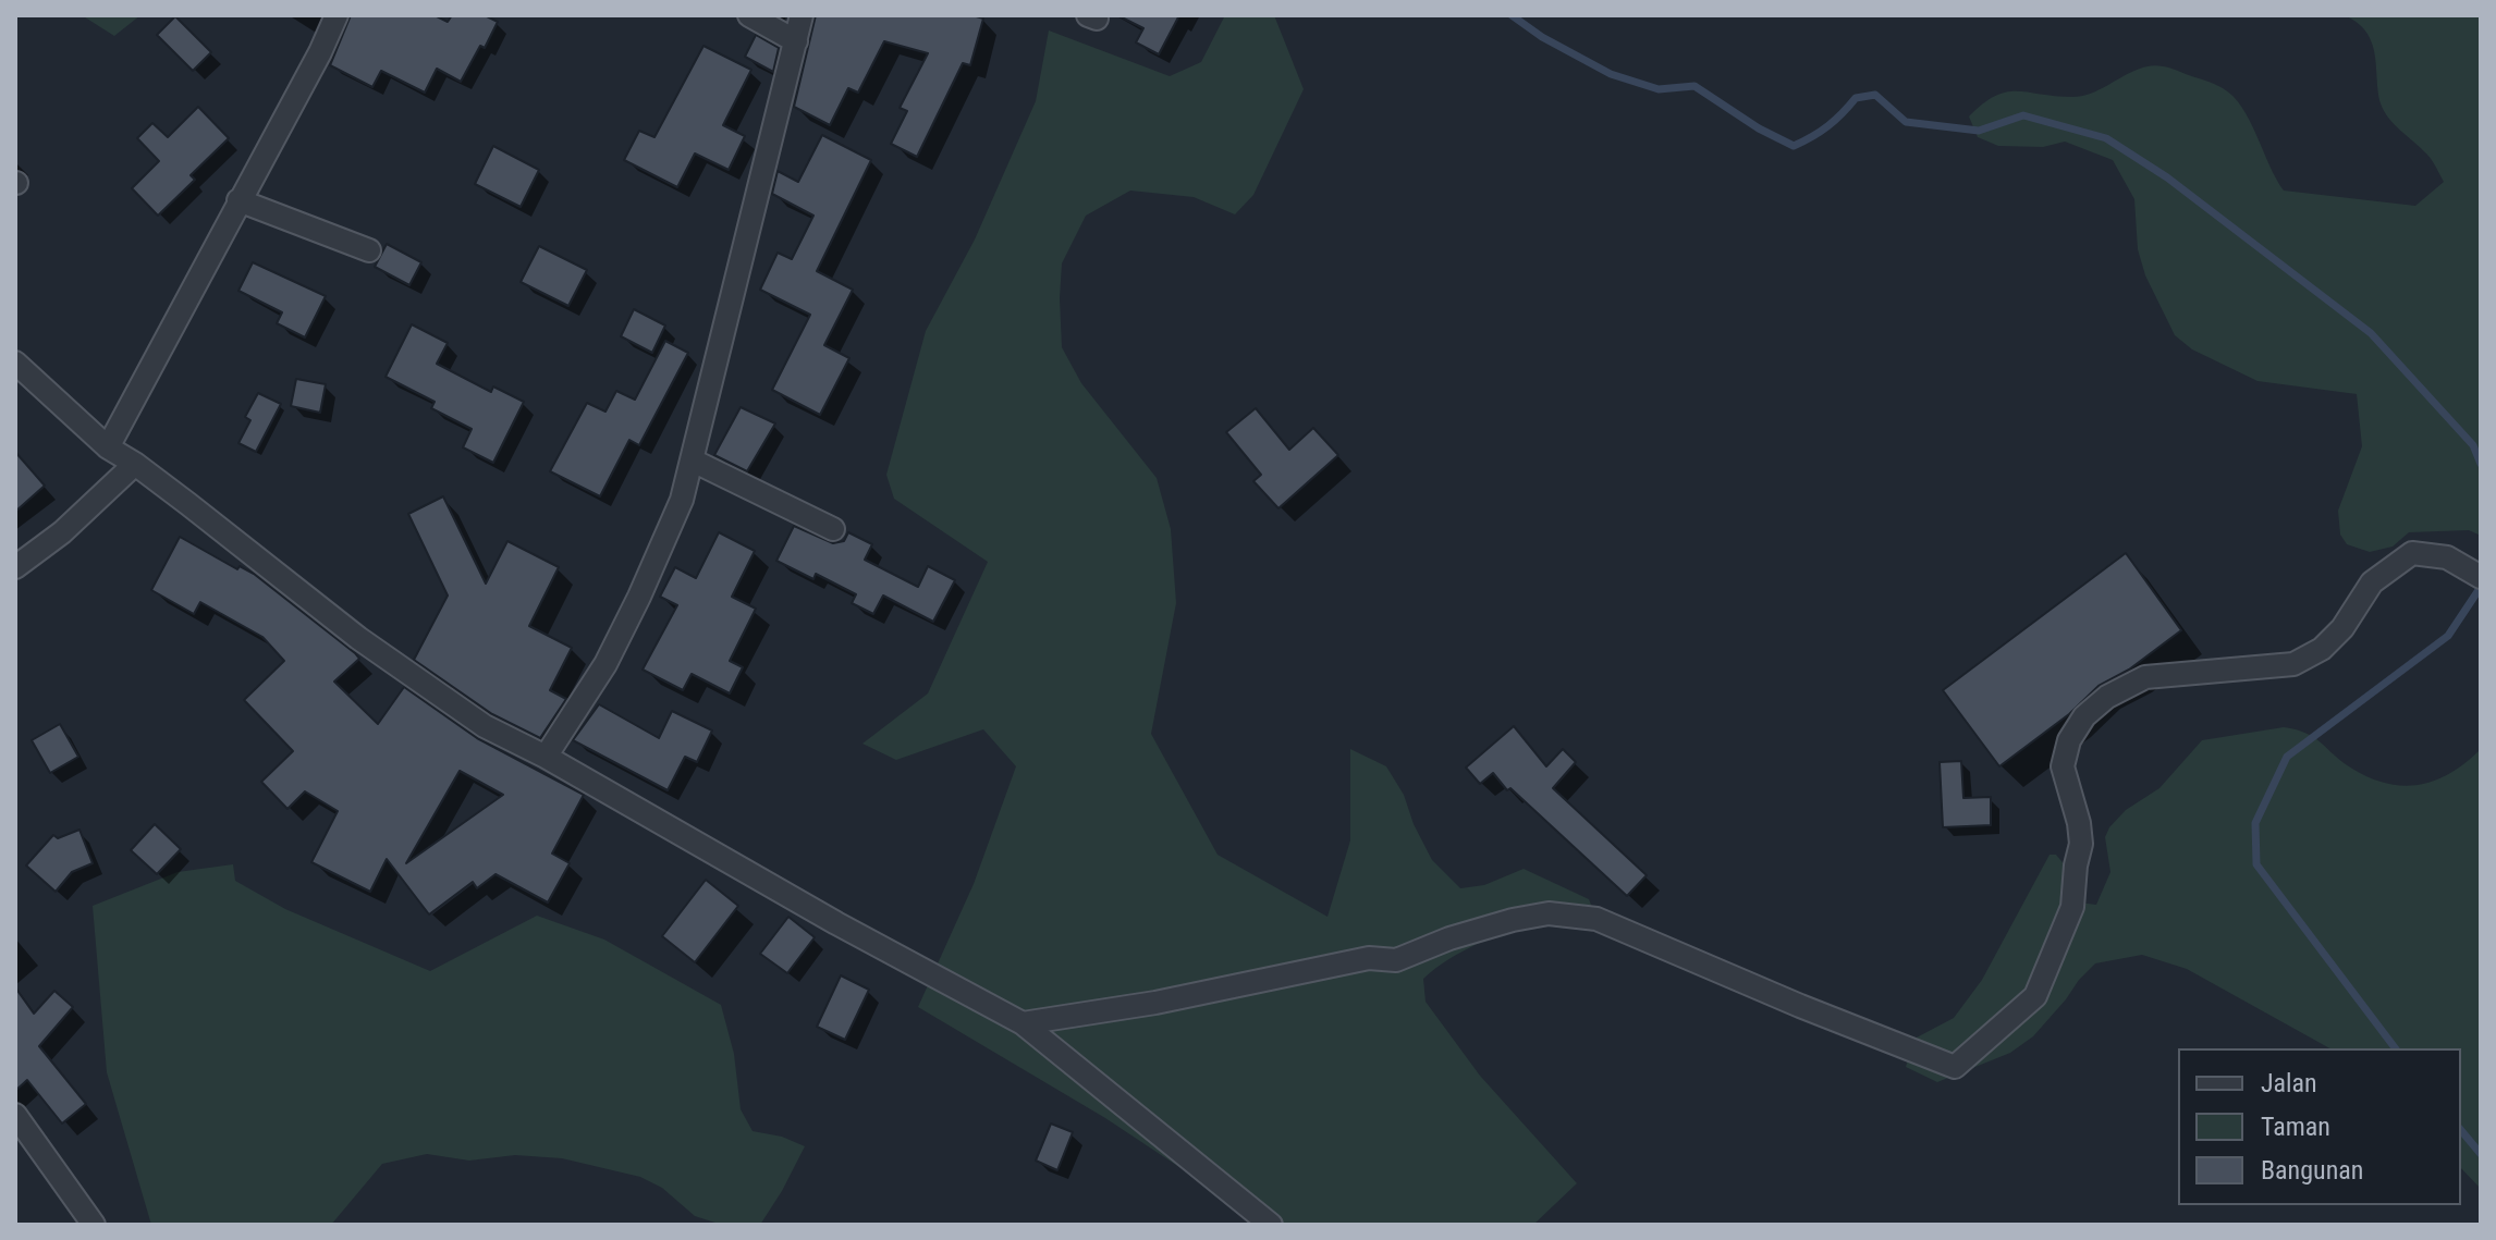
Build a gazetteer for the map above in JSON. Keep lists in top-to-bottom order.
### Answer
{
  "legend": ["Jalan", "Taman", "Bangunan"]
}
